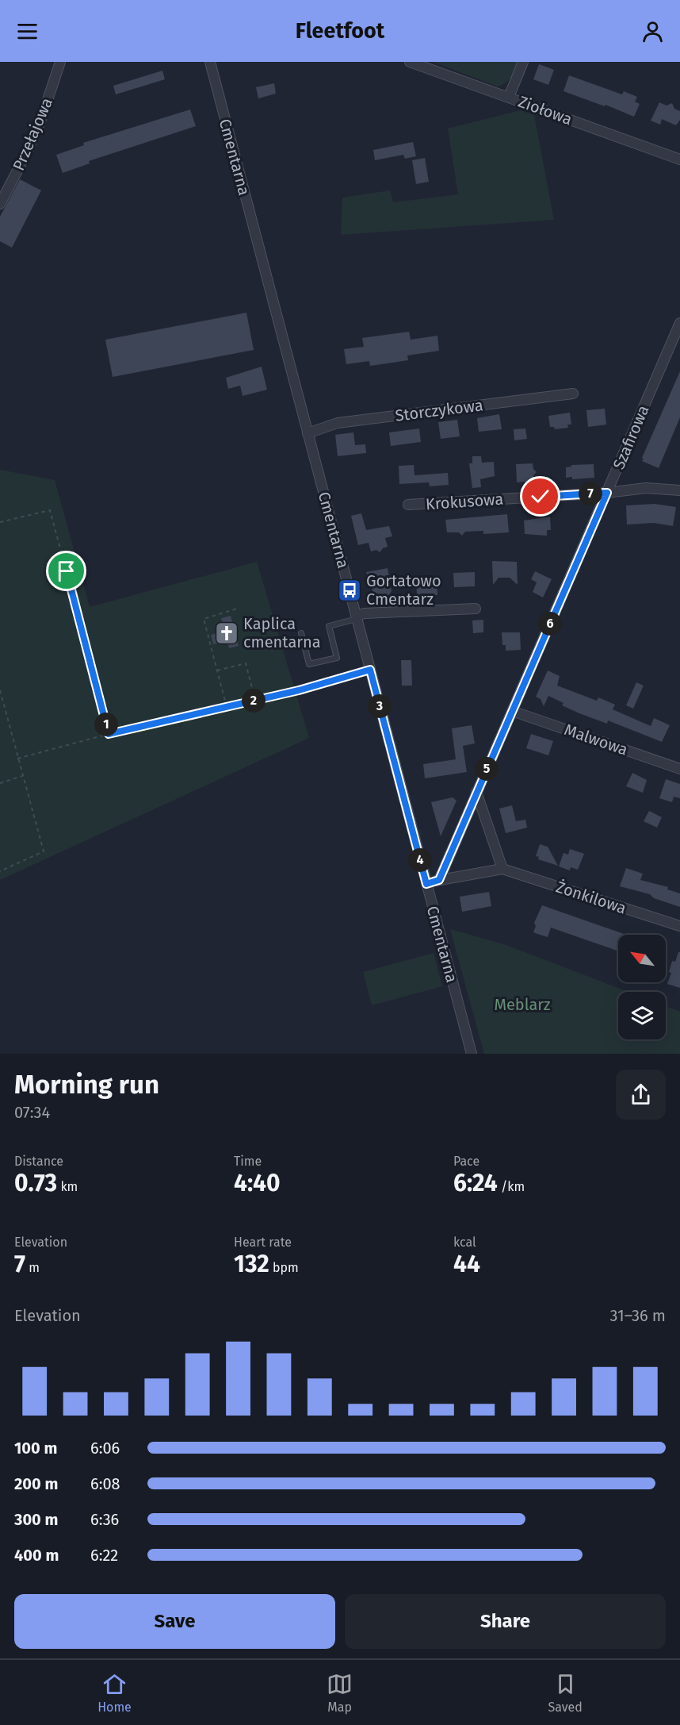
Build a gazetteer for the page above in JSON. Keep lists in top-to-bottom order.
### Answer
{
  "streets": {
    "street": [
      "Ziołowa",
      "Przełajowa",
      "Cmentarna",
      "Storczykowa",
      "Szafirowa",
      "Krokusowa",
      "Malwowa",
      "Żonkilowa"
    ]
  },
  "crossings": [
    ["Cmentarna", "Storczykowa"],
    ["Szafirowa", "Krokusowa"],
    ["Szafirowa", "Malwowa"],
    ["Szafirowa", "Żonkilowa"]
  ],
  "parks": ["Meblarz"],
  "places": {
    "bus stop": ["Gortatowo Cmentarz"],
    "church": ["Kaplica cmentarna"]
  },
  "north": "top left",
  "page": {
    "header": "Fleetfoot",
    "pins": [
      "7",
      "6",
      "2",
      "3",
      "1",
      "5",
      "4"
    ],
    "heading": ["Morning run", "07:34"],
    "stats": [
      ["Distance", "0.73 km"],
      ["Time", "4:40"],
      ["Pace", "6:24 /km"],
      ["Elevation", "7 m"],
      ["Heart rate", "132 bpm"],
      ["kcal", "44"]
    ],
    "chart": ["Elevation", "31–36 m"],
    "list": [
      {
        "name": "100 m",
        "note": "6:06"
      },
      {
        "name": "200 m",
        "note": "6:08"
      },
      {
        "name": "300 m",
        "note": "6:36"
      },
      {
        "name": "400 m",
        "note": "6:22"
      }
    ],
    "buttons": ["Save", "Share"],
    "tabs": ["Home", "Map", "Saved"]
  }
}
